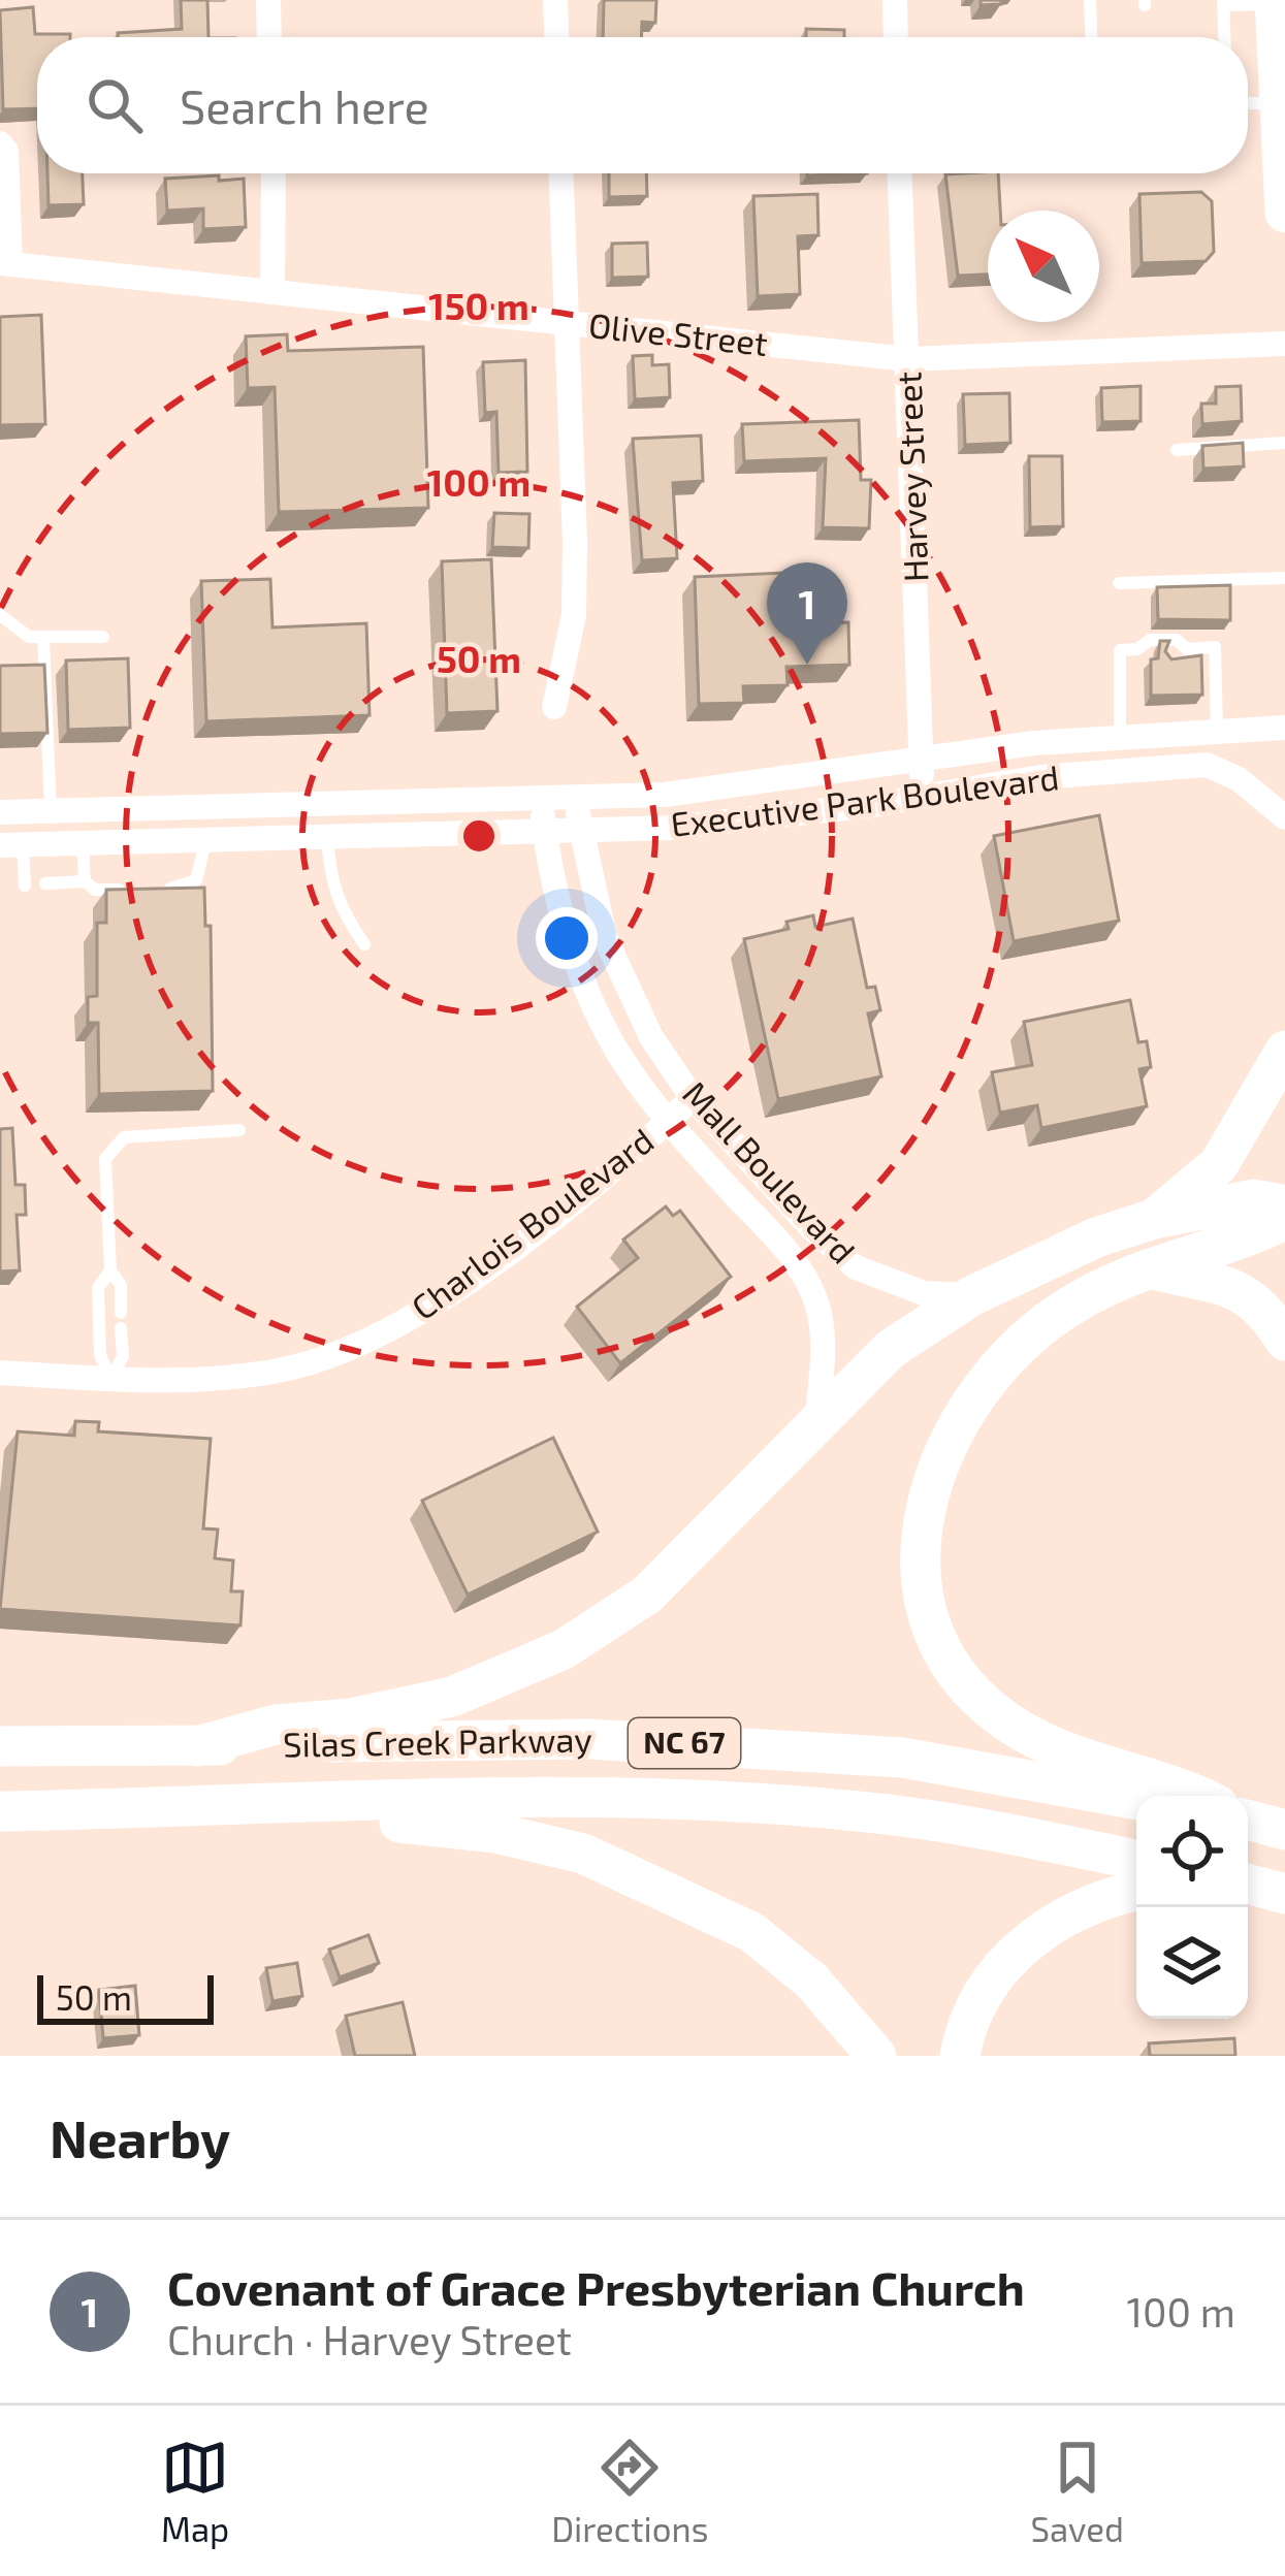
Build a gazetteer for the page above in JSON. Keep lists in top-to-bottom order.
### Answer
{
  "streets": {
    "main road": ["Silas Creek Parkway", "NC 67"],
    "street": [
      "Olive Street",
      "Harvey Street",
      "Executive Park Boulevard",
      "Mall Boulevard",
      "Charlois Boulevard"
    ]
  },
  "crossings": [
    ["Olive Street", "Harvey Street"],
    ["Harvey Street", "Executive Park Boulevard"],
    ["Executive Park Boulevard", "Mall Boulevard"],
    ["Mall Boulevard", "Charlois Boulevard"]
  ],
  "scale_bar": "50 m",
  "north": "top left",
  "page": {
    "search": "Search here",
    "pins": "1",
    "scale": "50 m",
    "heading": "Nearby",
    "list": [
      {
        "mark": "1",
        "name": "Covenant of Grace Presbyterian Church",
        "note": "Church · Harvey Street",
        "value": "100 m"
      }
    ],
    "nav": ["Map", "Directions", "Saved"]
  },
  "rings": ["150 m", "100 m", "50 m"]
}
